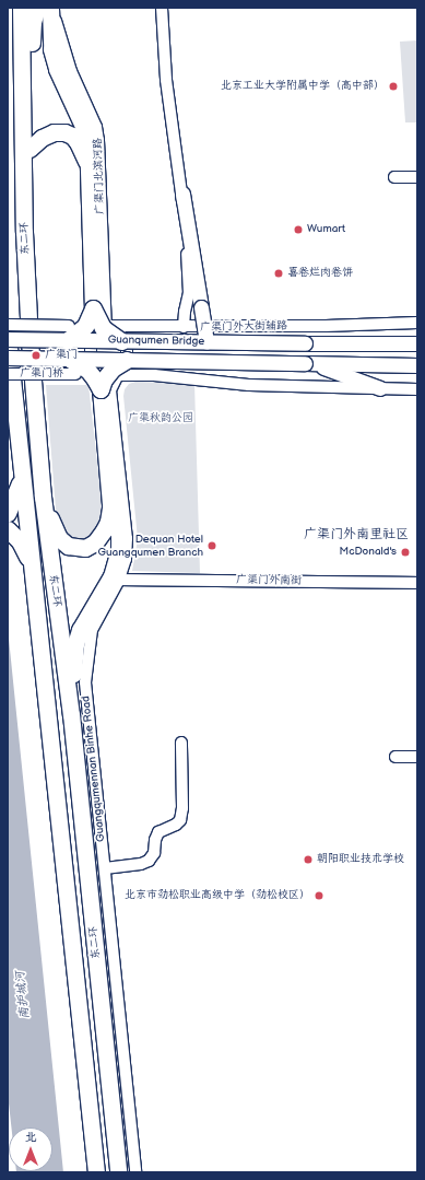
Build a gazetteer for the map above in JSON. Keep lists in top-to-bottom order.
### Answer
{
  "streets": {
    "highway": ["东二环"],
    "main road": ["Guanqumen Bridge"],
    "street": [
      "广渠门北滨河路",
      "广渠门外大街辅路",
      "广渠门桥",
      "广渠门外南街",
      "Guangqumennan Binhe Road"
    ]
  },
  "crossings": [
    ["广渠门北滨河路", "广渠门外大街辅路"],
    ["广渠门北滨河路", "Guangqumennan Binhe Road"],
    ["东二环", "Guanqumen Bridge"],
    ["广渠门外大街辅路", "Guanqumen Bridge"],
    ["广渠门外大街辅路", "Guangqumennan Binhe Road"],
    ["Guanqumen Bridge", "广渠门桥"],
    ["广渠门外南街", "Guangqumennan Binhe Road"]
  ],
  "districts": ["广渠门外南里社区"],
  "water": ["南护城河"],
  "parks": ["广渠秋韵公园"],
  "places": [
    "北京工业大学附属中学（高中部）",
    "Wumart",
    "喜卷烂肉卷饼",
    "广渠门",
    "Dequan Hotel Guangqumen Branch",
    "McDonald's",
    "朝阳职业技术学校",
    "北京市劲松职业高级中学（劲松校区）"
  ],
  "north": "top"
}
